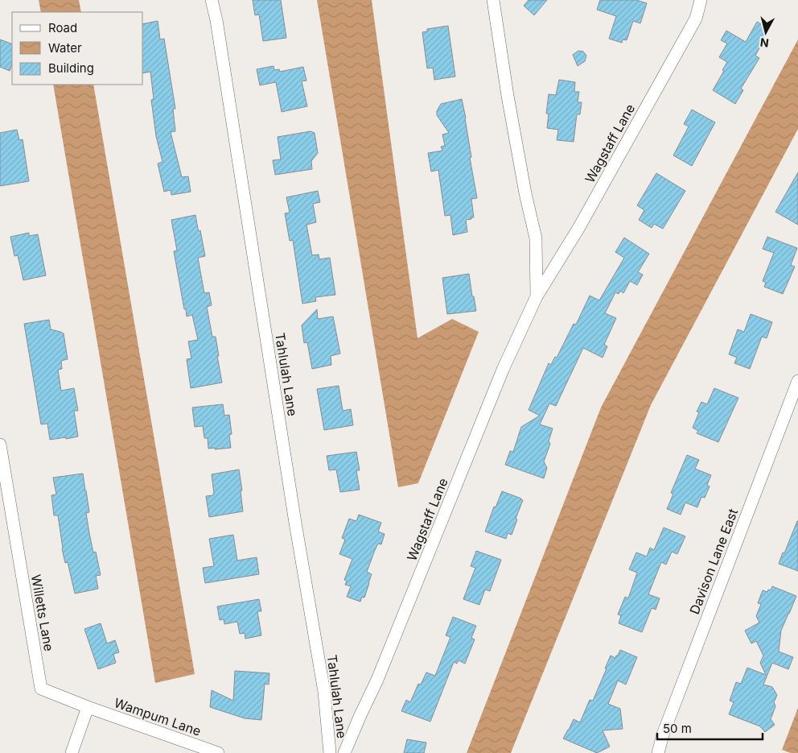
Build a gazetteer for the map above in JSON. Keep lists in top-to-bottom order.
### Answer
{
  "streets": {
    "street": [
      "Wagstaff Lane",
      "Tahlulah Lane",
      "Davison Lane East",
      "Willetts Lane",
      "Wampum Lane"
    ]
  },
  "crossings": [
    ["Willetts Lane", "Wampum Lane"]
  ],
  "legend": ["Road", "Water", "Building"],
  "scale_bar": "50 m",
  "north": "bottom"
}
